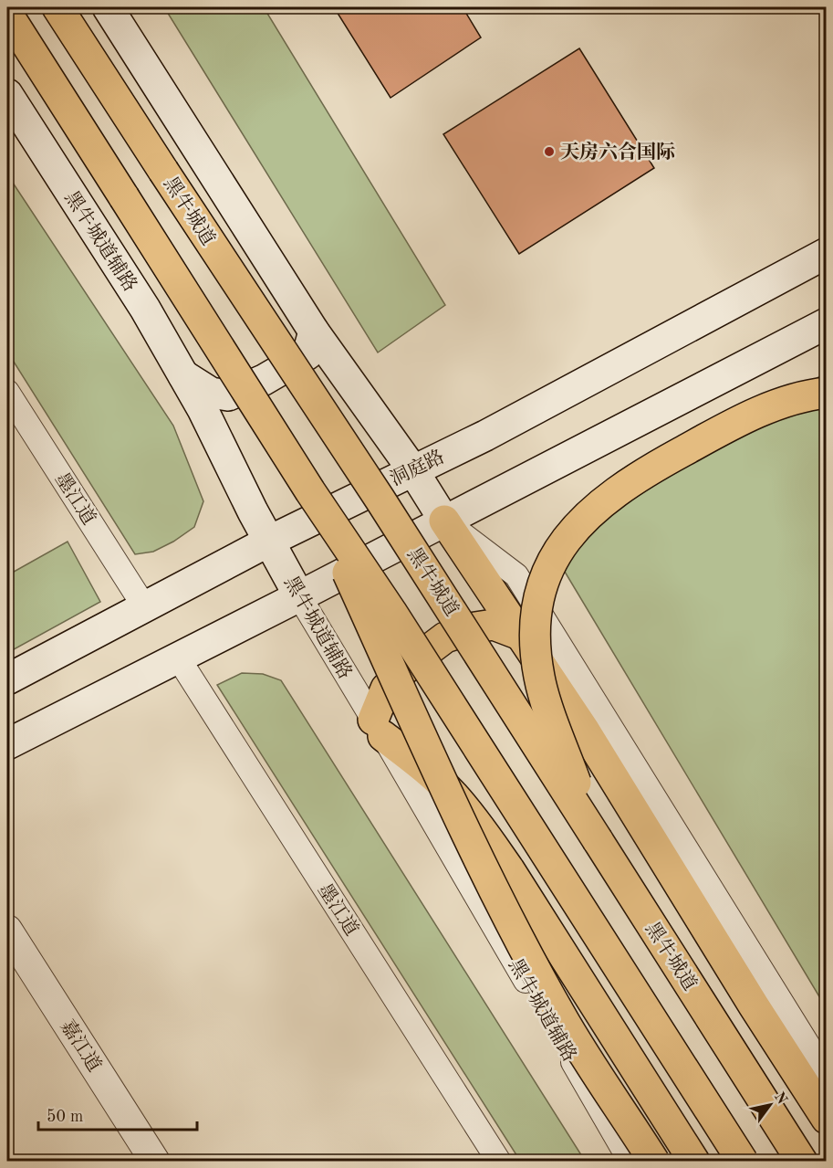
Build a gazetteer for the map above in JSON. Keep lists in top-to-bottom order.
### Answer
{
  "streets": {
    "highway": ["黑牛城道"],
    "main road": ["黑牛城道辅路", "洞庭路"],
    "street": ["墨江道", "嘉江道"]
  },
  "crossings": [
    ["黑牛城道辅路", "洞庭路"],
    ["洞庭路", "墨江道"]
  ],
  "places": ["天房六合国际"],
  "scale_bar": "50 m",
  "north": "top right"
}
